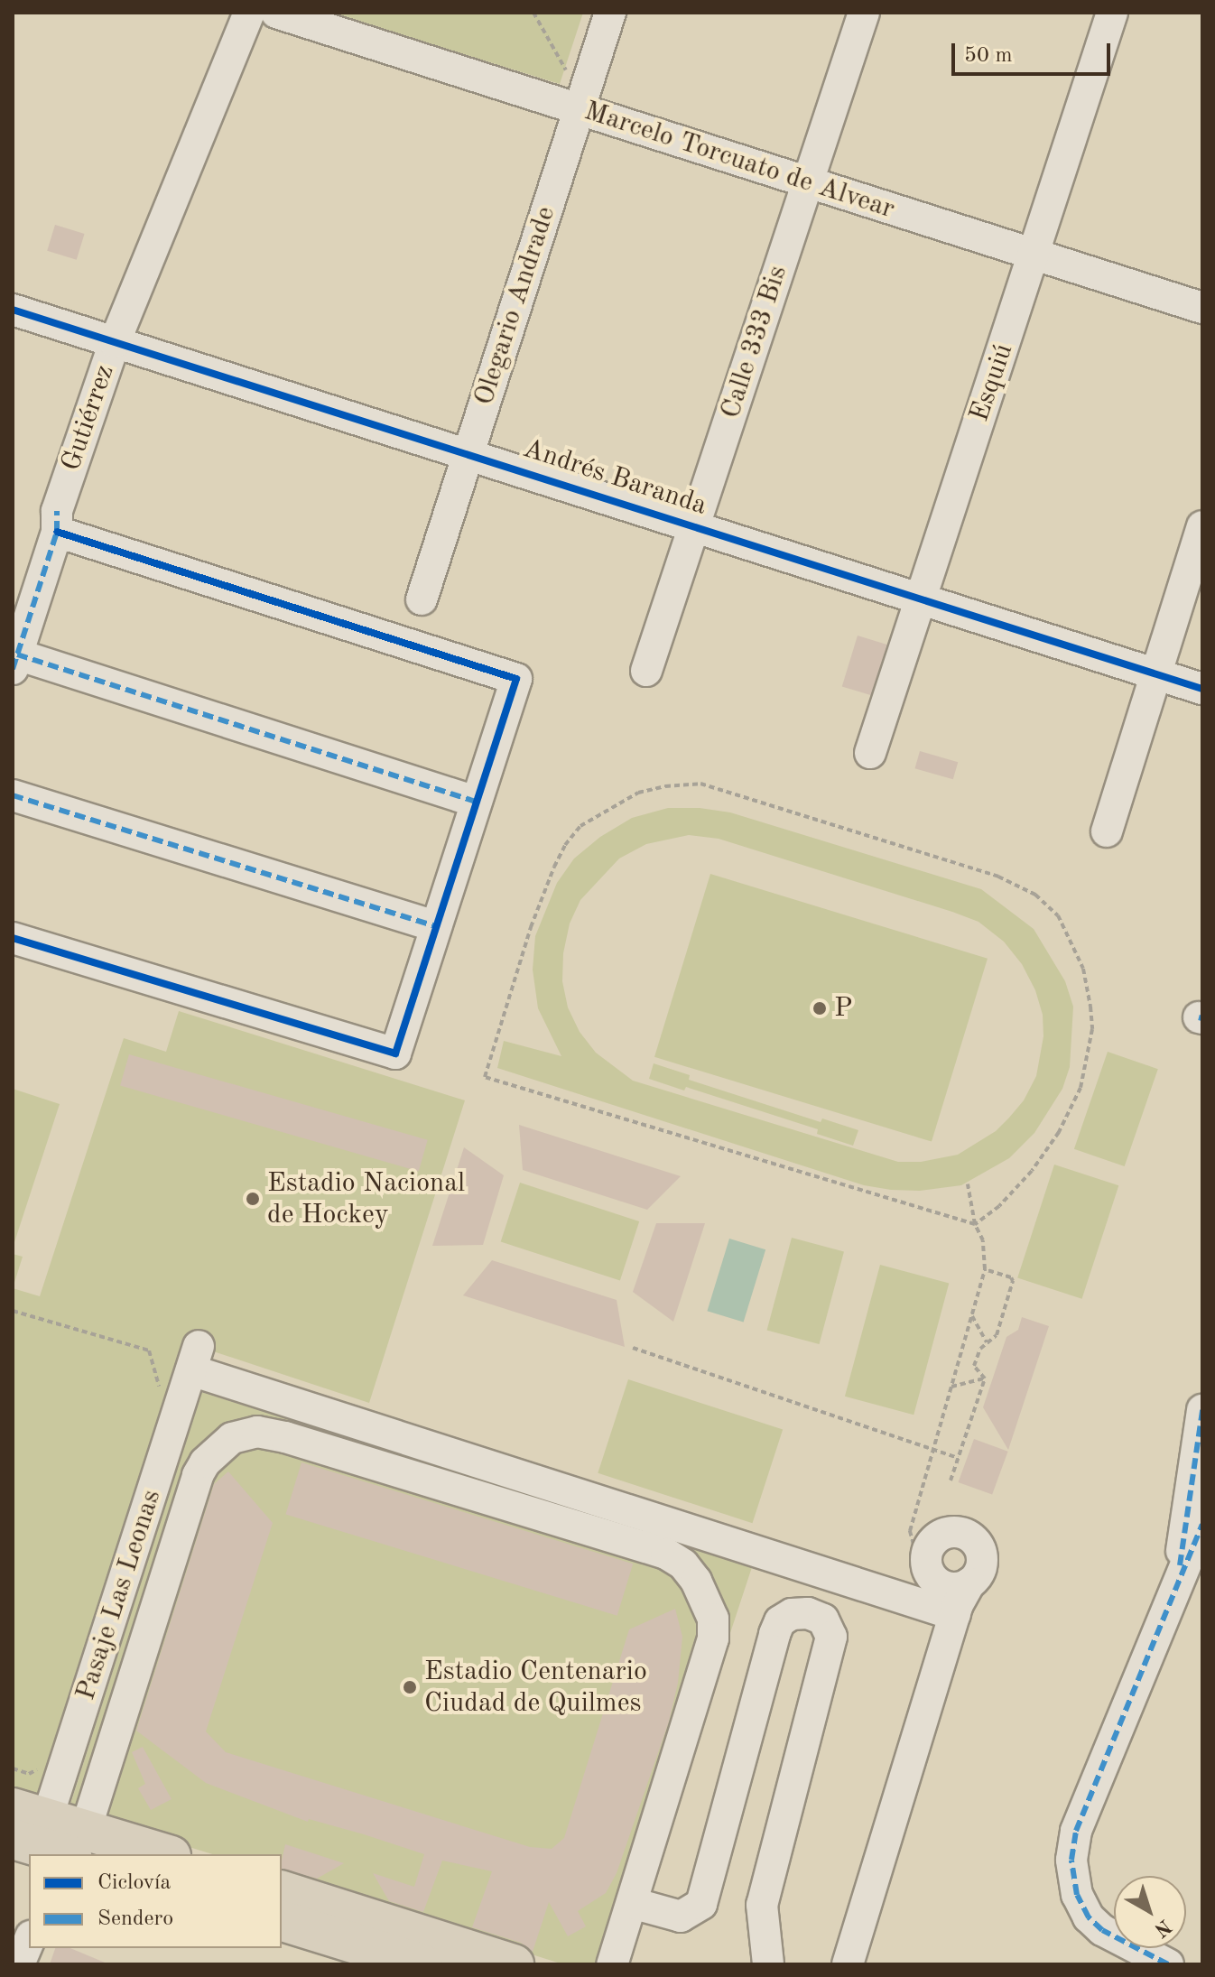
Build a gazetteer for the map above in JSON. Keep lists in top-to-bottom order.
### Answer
{
  "streets": {
    "street": [
      "Marcelo Torcuato de Alvear",
      "Olegario Andrade",
      "Calle 333 Bis",
      "Esquiú",
      "Gutiérrez",
      "Andrés Baranda",
      "Pasaje Las Leonas"
    ]
  },
  "crossings": [
    ["Marcelo Torcuato de Alvear", "Olegario Andrade"],
    ["Marcelo Torcuato de Alvear", "Calle 333 Bis"],
    ["Marcelo Torcuato de Alvear", "Esquiú"],
    ["Olegario Andrade", "Andrés Baranda"],
    ["Calle 333 Bis", "Andrés Baranda"],
    ["Esquiú", "Andrés Baranda"],
    ["Gutiérrez", "Andrés Baranda"]
  ],
  "places": ["P", "Estadio Nacional de Hockey", "Estadio Centenario Ciudad de Quilmes"],
  "legend": ["Ciclovía", "Sendero"],
  "scale_bar": "50 m",
  "north": "bottom right"
}
